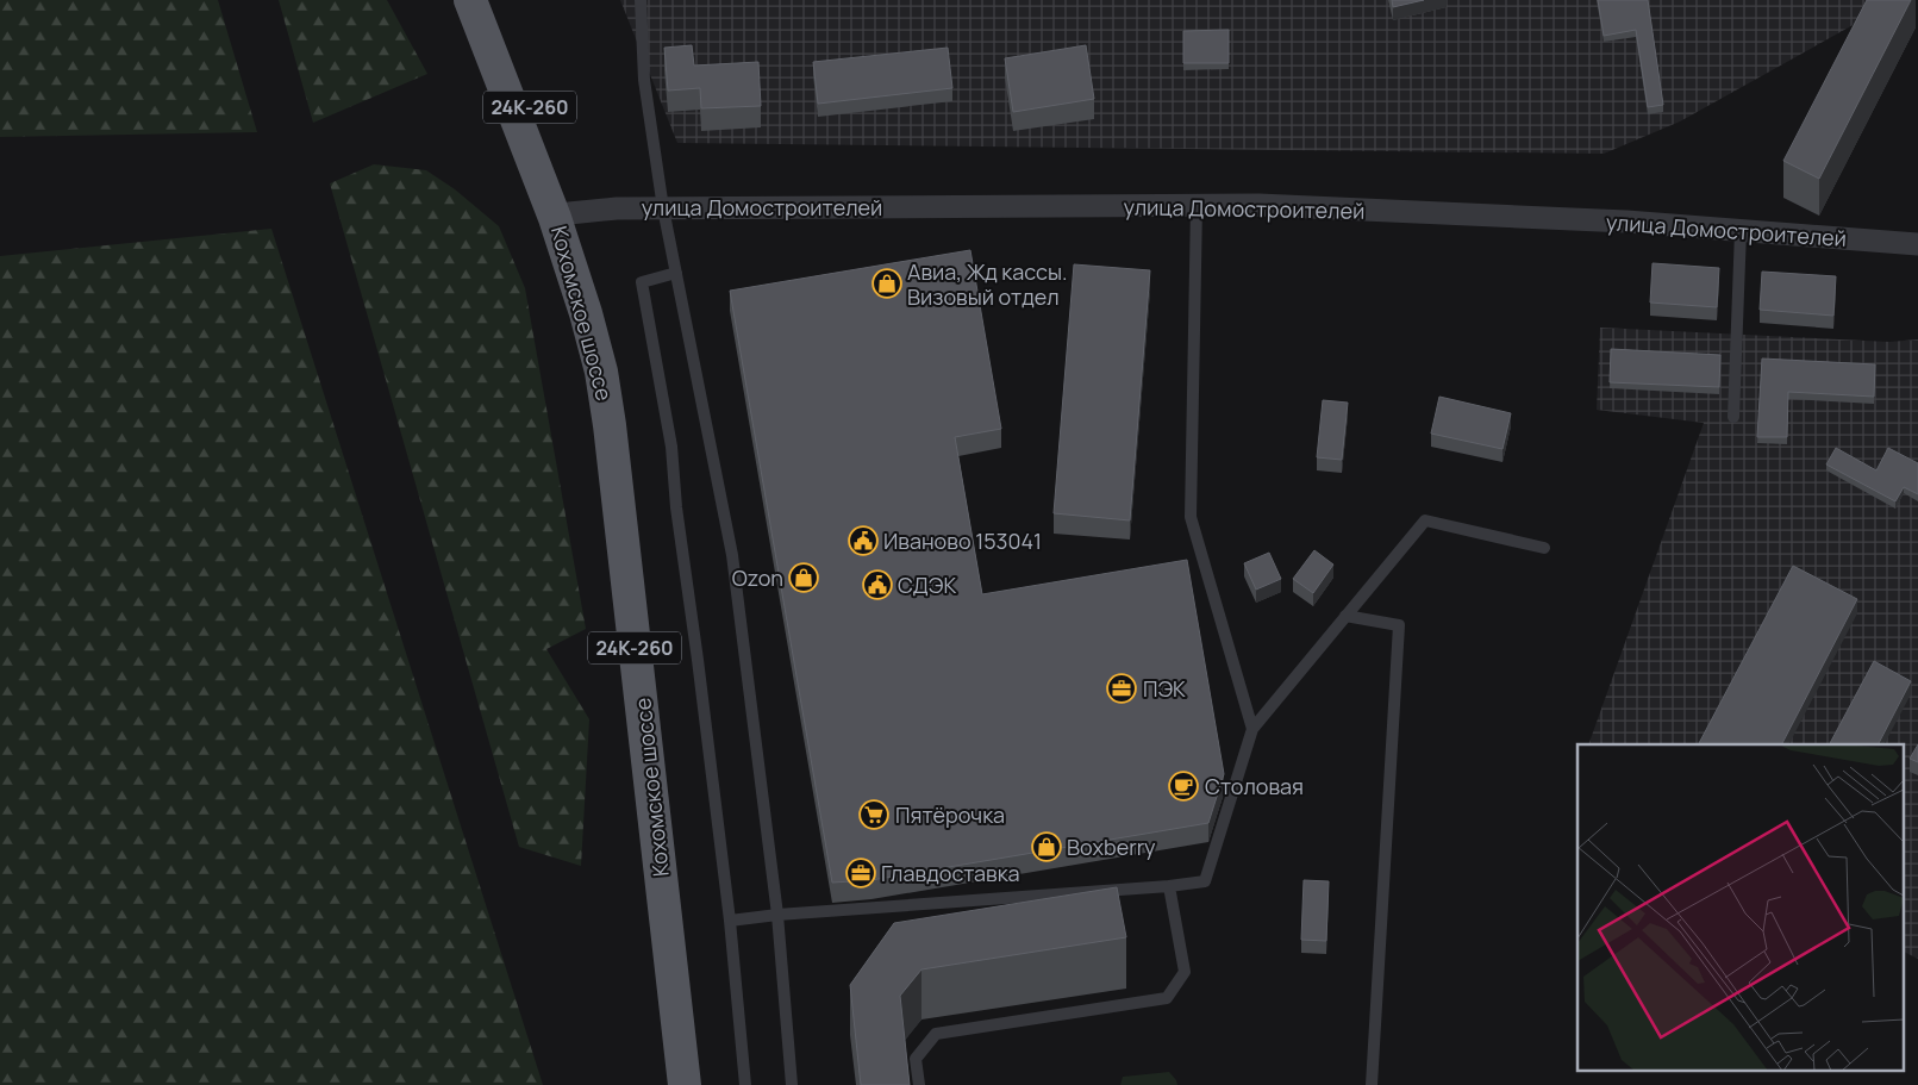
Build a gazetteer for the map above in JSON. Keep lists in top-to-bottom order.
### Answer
{
  "streets": {
    "main road": ["24К-260", "Кохомское шоссе"],
    "street": ["улица Домостроителей"]
  },
  "crossings": [
    ["24К-260", "улица Домостроителей"],
    ["24К-260", "Кохомское шоссе"],
    ["улица Домостроителей", "Кохомское шоссе"]
  ],
  "places": {
    "shop": ["Авиа, Жд кассы. Визовый отдел", "Ozon", "Boxberry"],
    "public building": ["Иваново 153041", "СДЭК"],
    "office": ["ПЭК", "Главдоставка"],
    "cafe": ["Столовая"],
    "supermarket": ["Пятёрочка"]
  }
}
